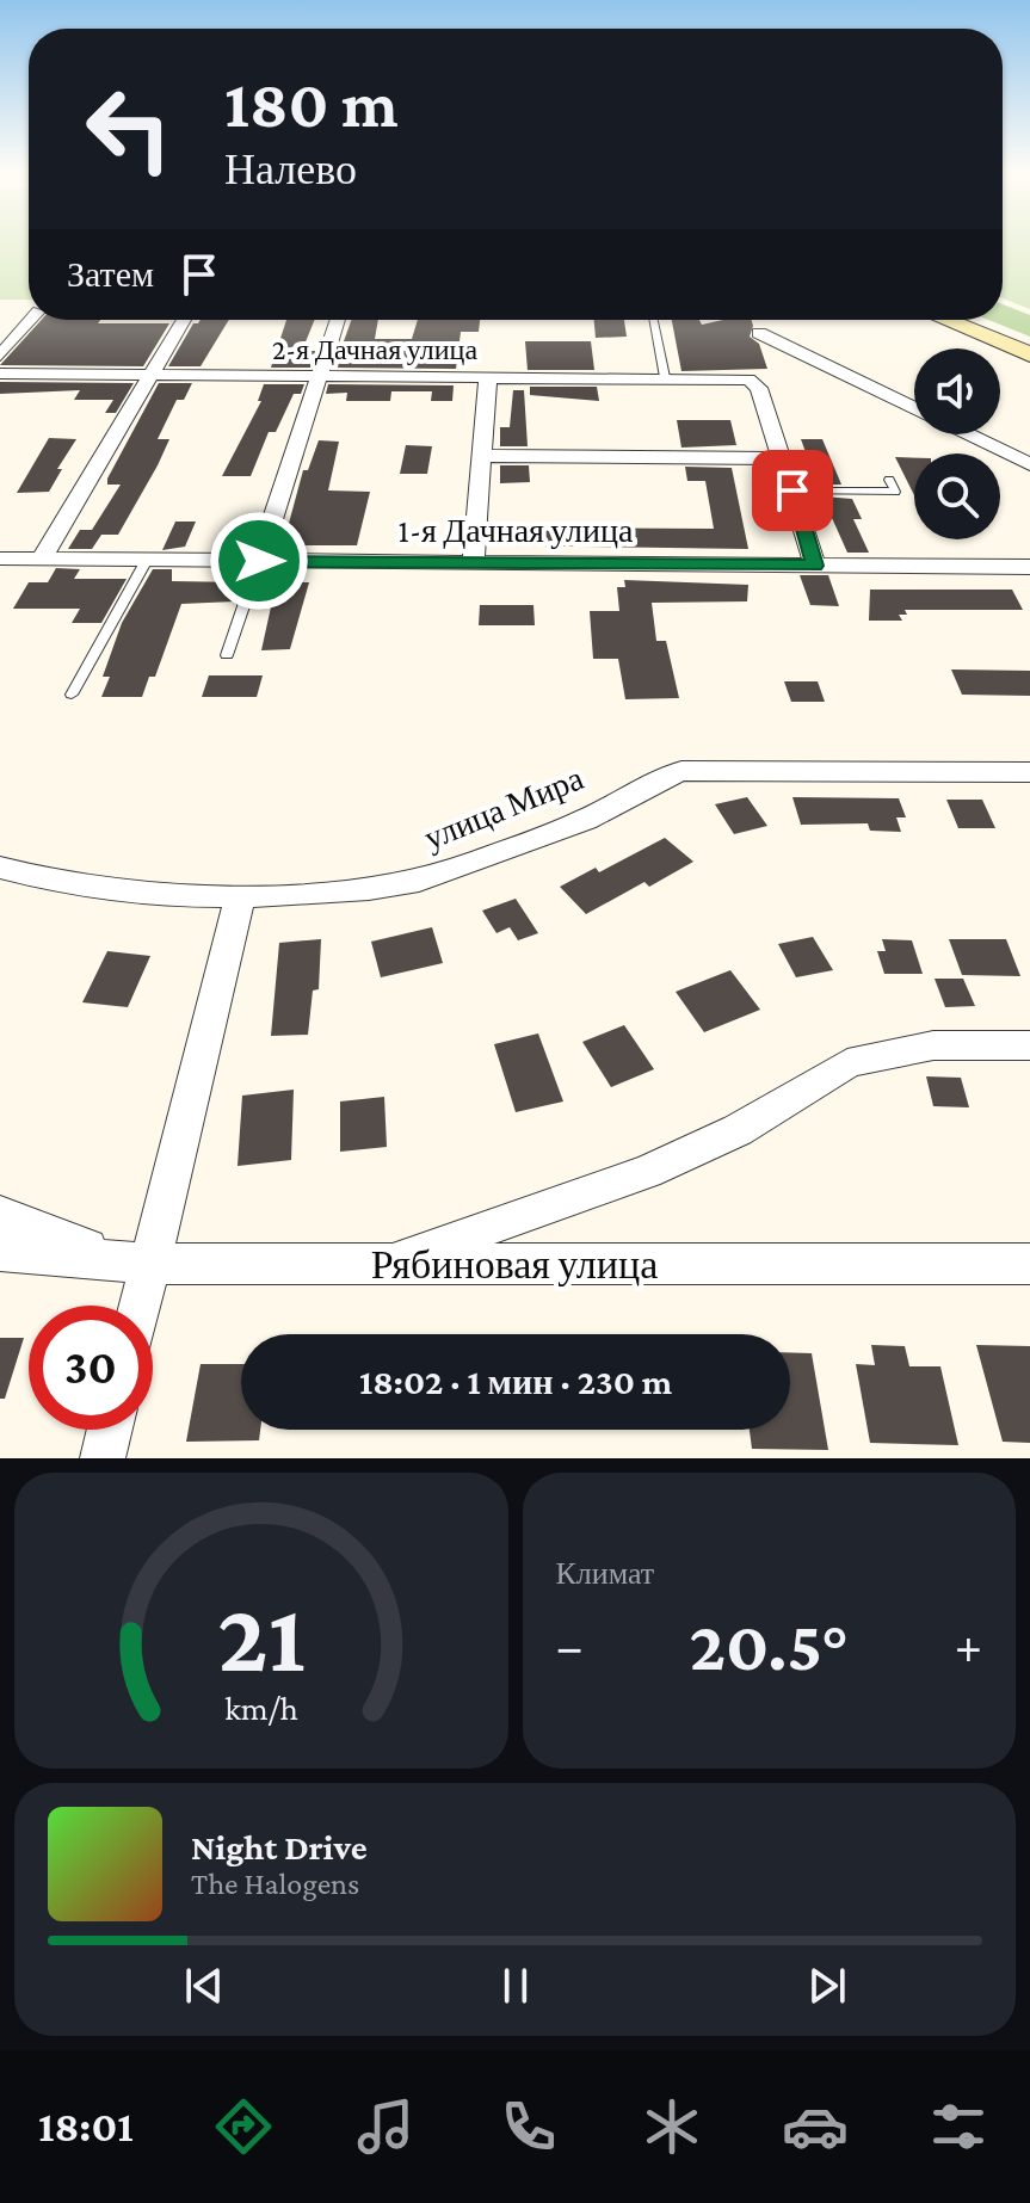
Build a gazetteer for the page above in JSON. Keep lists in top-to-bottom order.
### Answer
{
  "streets": {
    "street": [
      "2-я Дачная улица",
      "1-я Дачная улица",
      "улица Мира",
      "Рябиновая улица"
    ]
  },
  "page": {
    "turn": ["180 m", "Налево"],
    "then": "Затем",
    "limit": "30",
    "trip": "18:02 · 1 мин · 230 m",
    "tile": "Климат",
    "heat": ["−", "20.5°", "+"],
    "song": ["Night Drive", "The Halogens"],
    "tabs": "18:01",
    "gauge": ["21", "km/h"]
  }
}
